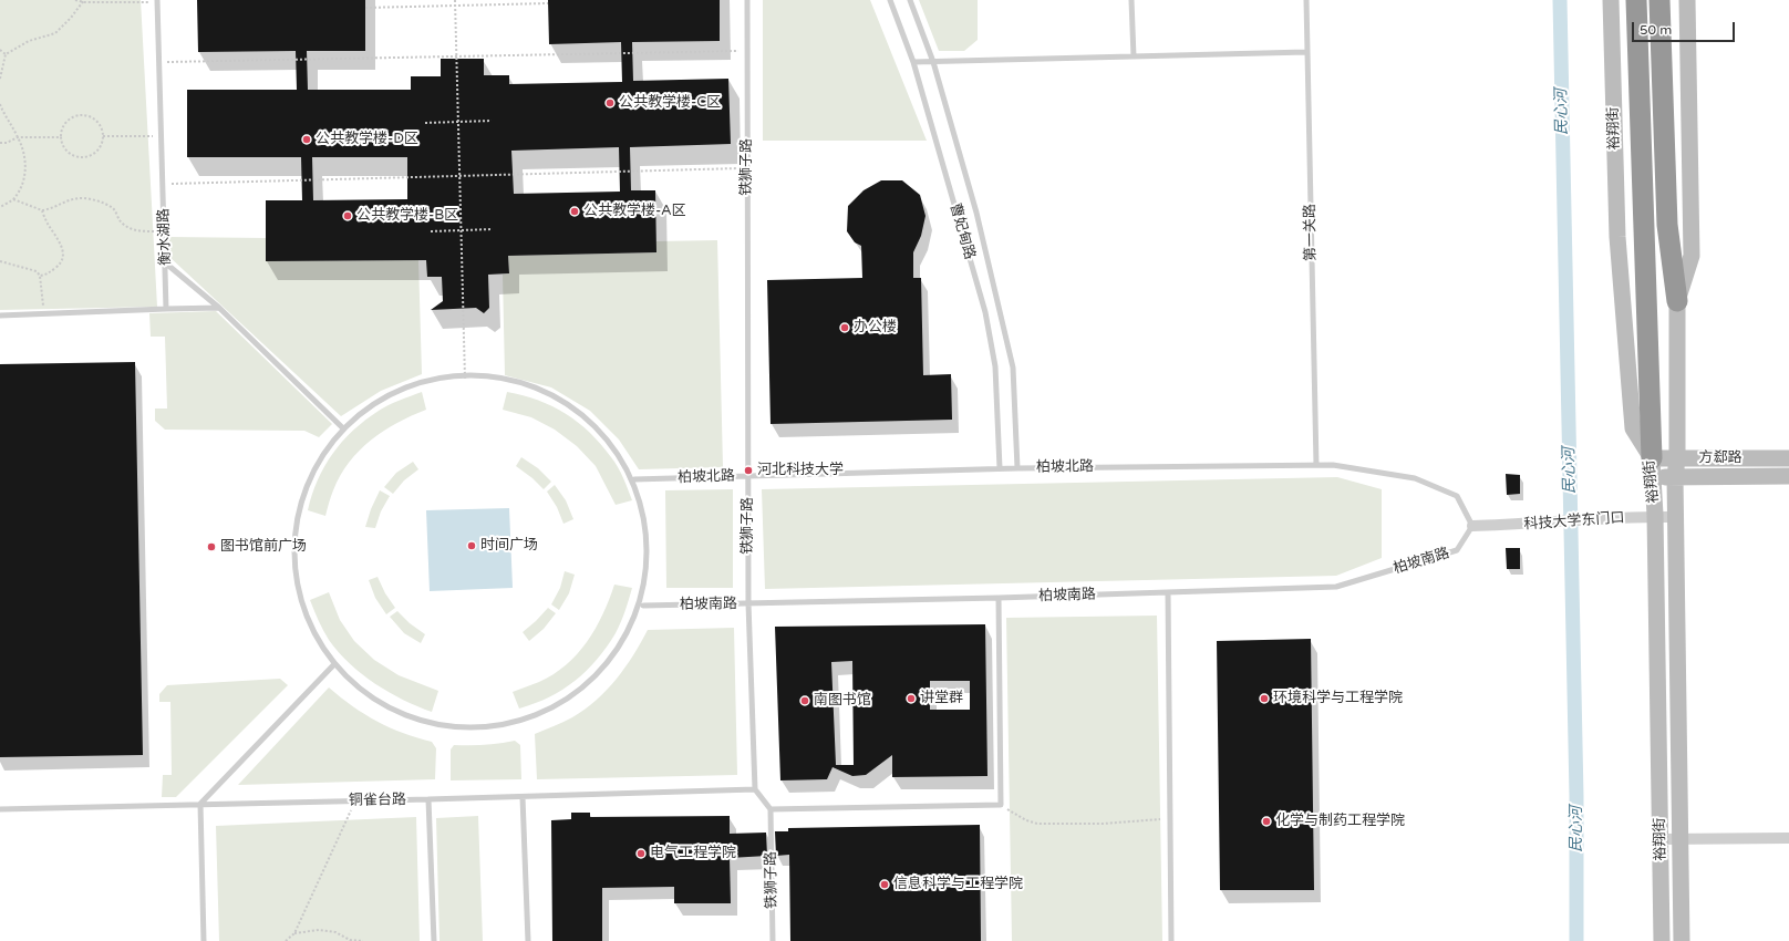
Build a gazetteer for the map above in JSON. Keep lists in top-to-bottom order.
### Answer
{
  "streets": {
    "main road": ["裕翔街", "方郄路"],
    "street": ["科技大学东门口"],
    "lane": [
      "铁狮子路",
      "曹妃甸路",
      "第一关路",
      "衡水湖路",
      "柏坡北路",
      "柏坡南路",
      "铜雀台路"
    ]
  },
  "crossings": [
    ["裕翔街", "方郄路"],
    ["裕翔街", "科技大学东门口"],
    ["铁狮子路", "柏坡北路"],
    ["铁狮子路", "柏坡南路"],
    ["铁狮子路", "铜雀台路"],
    ["曹妃甸路", "柏坡北路"],
    ["第一关路", "柏坡北路"],
    ["柏坡北路", "科技大学东门口"],
    ["柏坡北路", "柏坡南路"],
    ["科技大学东门口", "柏坡南路"]
  ],
  "water": ["民心河"],
  "places": [
    "公共教学楼-C区",
    "公共教学楼-D区",
    "公共教学楼-A区",
    "公共教学楼-B区",
    "办公楼",
    "河北科技大学",
    "时间广场",
    "图书馆前广场",
    "讲堂群",
    "环境科学与工程学院",
    "南图书馆",
    "化学与制药工程学院",
    "电气工程学院",
    "信息科学与工程学院"
  ],
  "scale_bar": "50 m"
}
